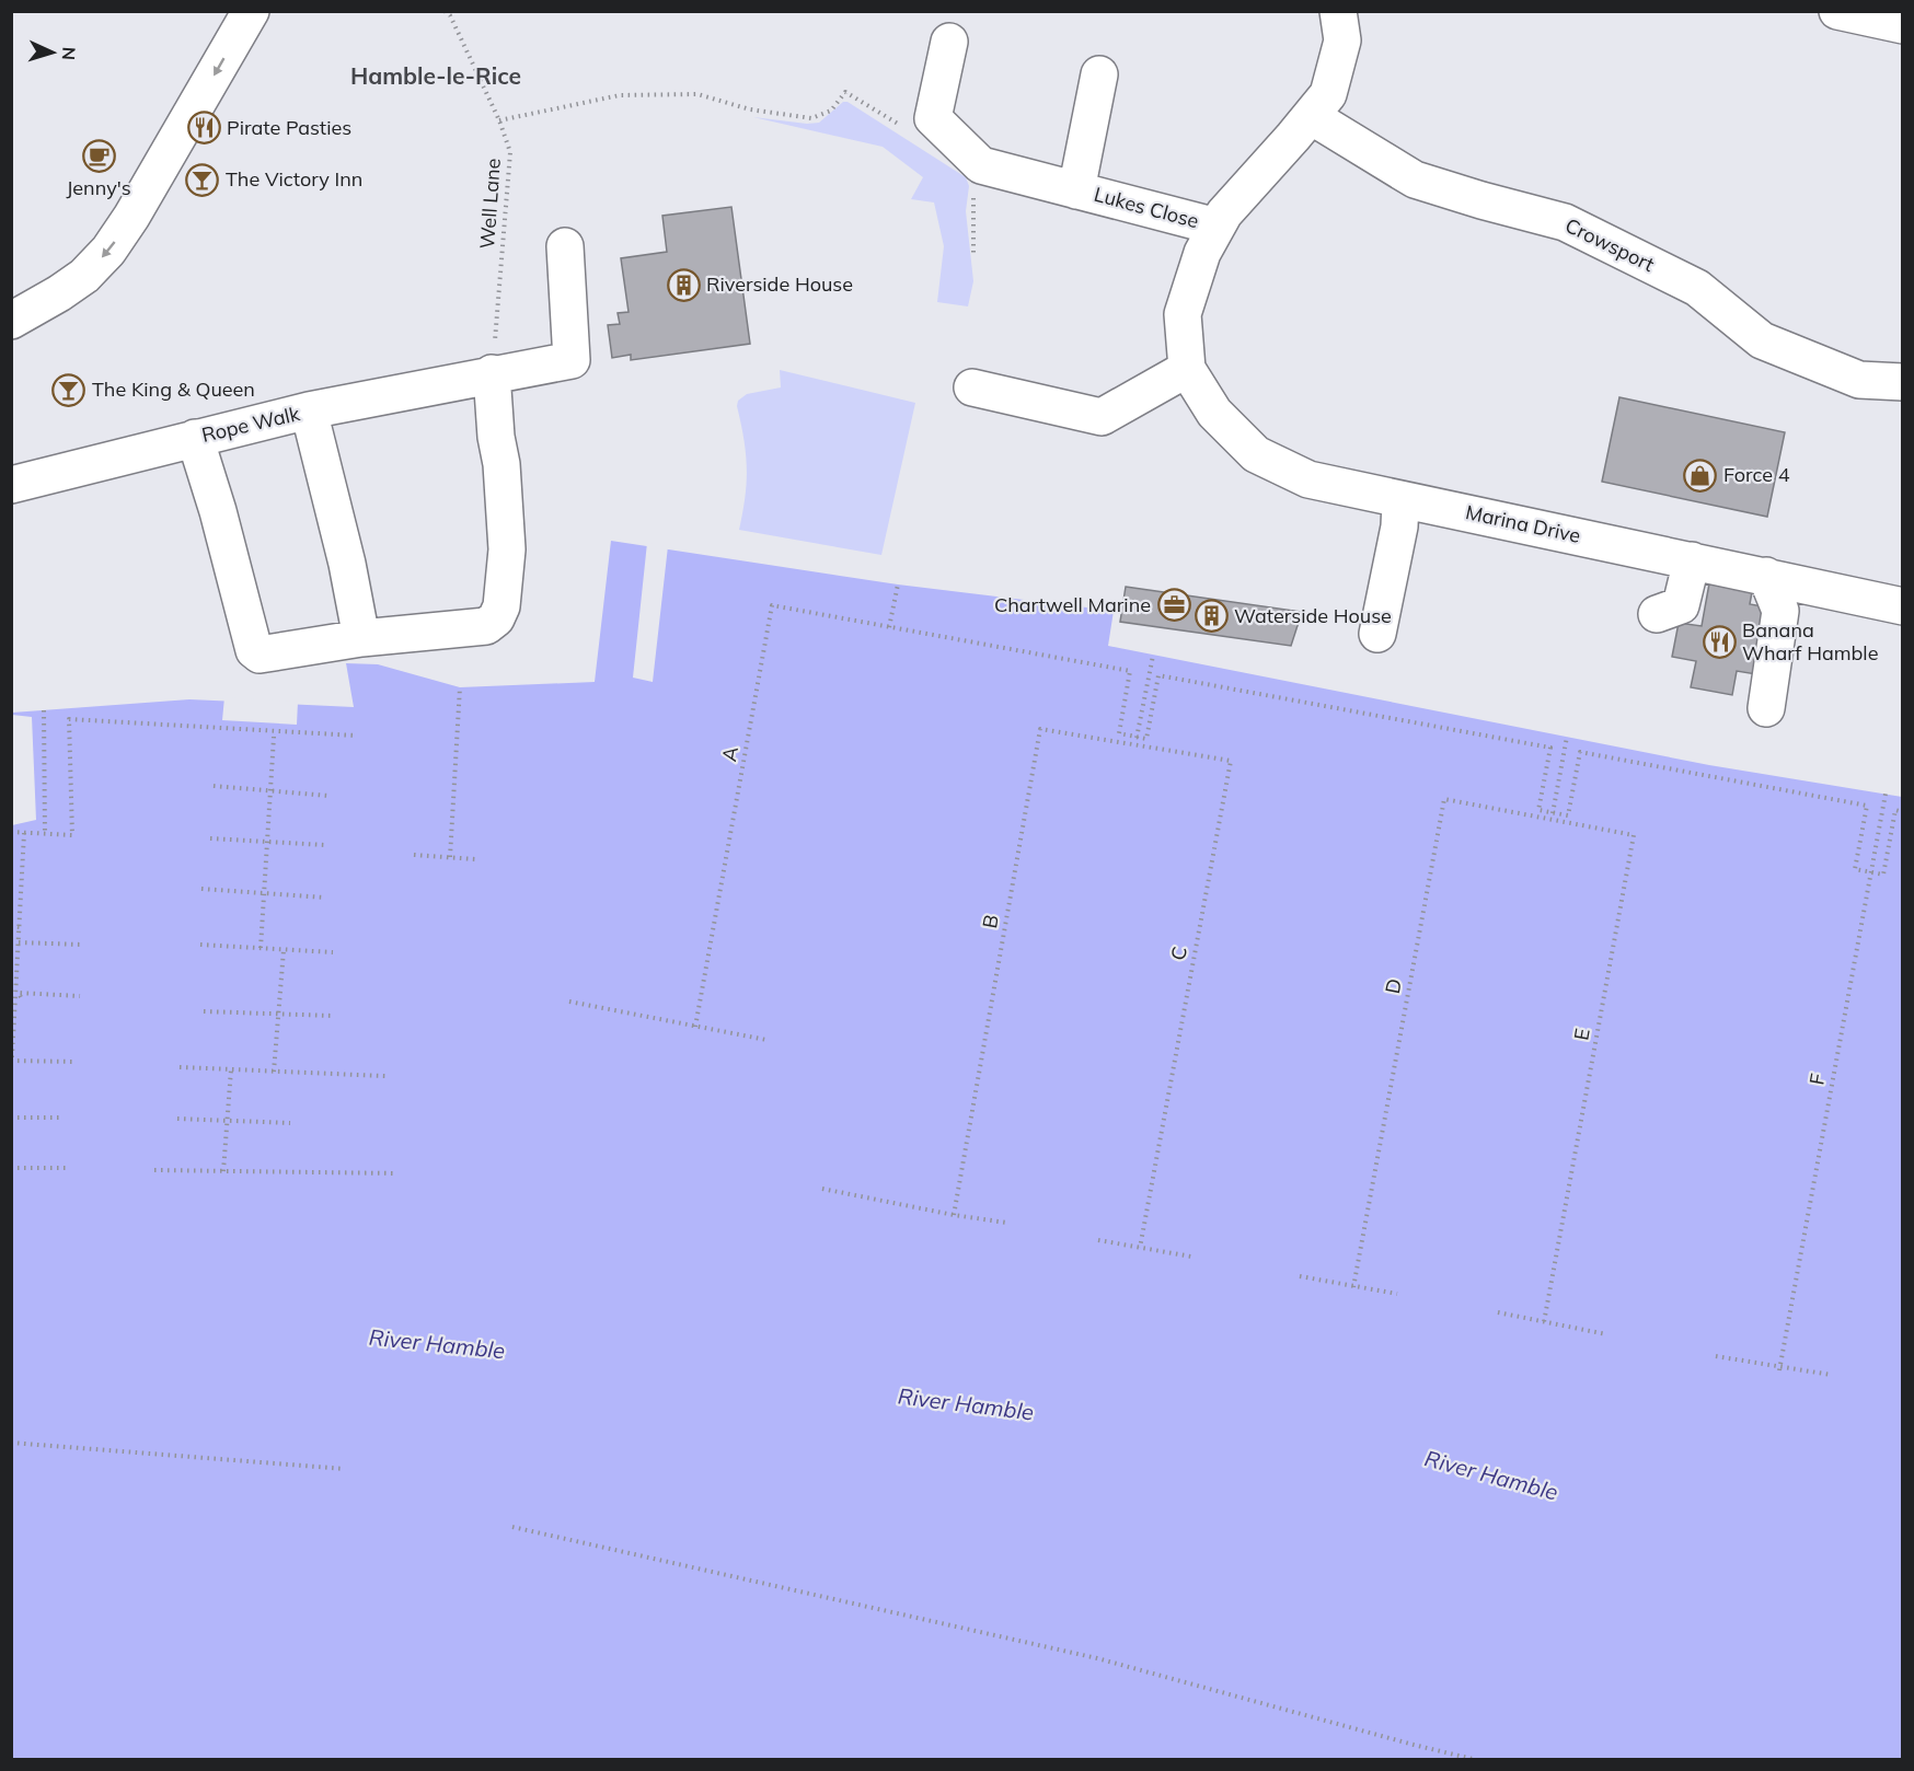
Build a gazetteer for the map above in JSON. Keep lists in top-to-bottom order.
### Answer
{
  "streets": {
    "street": [
      "Lukes Close",
      "Crowsport",
      "Rope Walk",
      "Marina Drive"
    ],
    "path": [
      "Well Lane",
      "A",
      "B",
      "C",
      "D",
      "E",
      "F"
    ]
  },
  "crossings": [
    ["Well Lane", "Rope Walk"],
    ["Lukes Close", "Marina Drive"],
    ["Crowsport", "Marina Drive"],
    ["B", "C"],
    ["D", "E"]
  ],
  "districts": ["Hamble-le-Rice"],
  "water": ["River Hamble"],
  "places": {
    "restaurant": ["Pirate Pasties", "Banana Wharf Hamble"],
    "cafe": ["Jenny's"],
    "bar": ["The Victory Inn", "The King & Queen"],
    "building": ["Riverside House", "Waterside House"],
    "shop": ["Force 4"],
    "office": ["Chartwell Marine"]
  },
  "north": "right"
}
